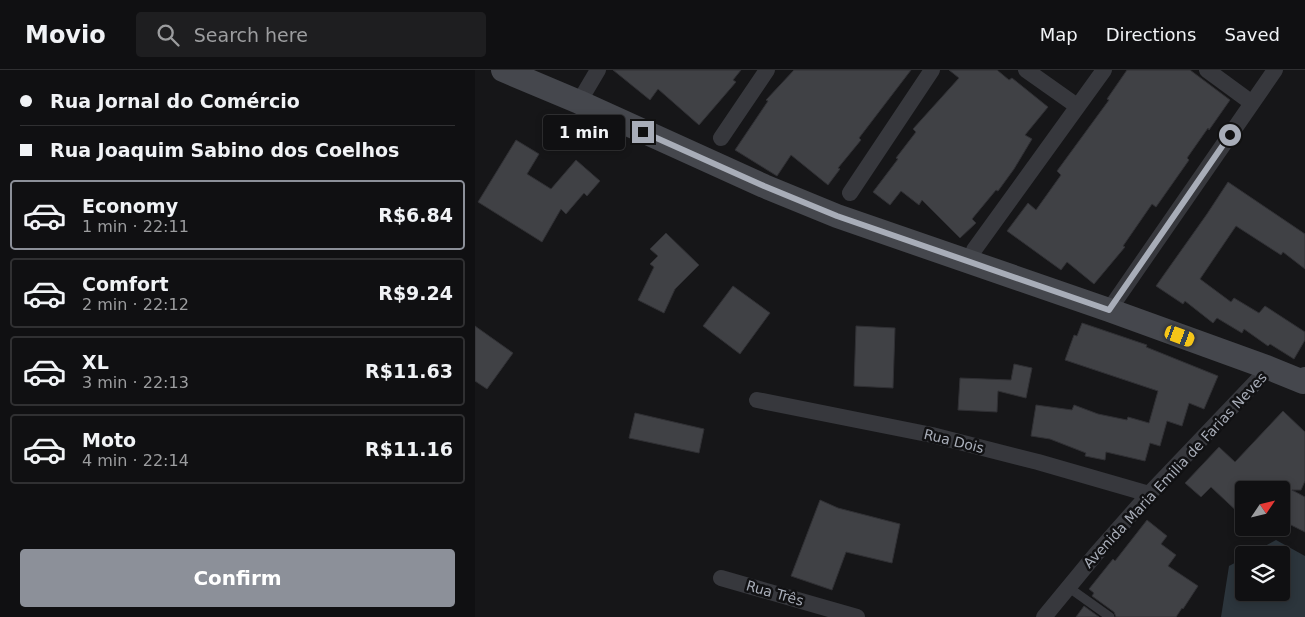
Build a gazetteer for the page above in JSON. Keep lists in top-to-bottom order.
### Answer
{
  "streets": {
    "street": ["Rua Dois", "Avenida Maria Emilia de Farias Neves", "Rua Três"]
  },
  "crossings": [
    ["Rua Dois", "Avenida Maria Emilia de Farias Neves"]
  ],
  "north": "top right",
  "page": {
    "header": "Movio",
    "search": "Search here",
    "nav": ["Map", "Directions", "Saved"],
    "banner": ["Rua Jornal do Comércio", "Rua Joaquim Sabino dos Coelhos"],
    "bubble": "1 min",
    "list": [
      {
        "name": "Economy",
        "note": "1 min · 22:11",
        "value": "R$6.84"
      },
      {
        "name": "Comfort",
        "note": "2 min · 22:12",
        "value": "R$9.24"
      },
      {
        "name": "XL",
        "note": "3 min · 22:13",
        "value": "R$11.63"
      },
      {
        "name": "Moto",
        "note": "4 min · 22:14",
        "value": "R$11.16"
      }
    ],
    "buttons": "Confirm"
  }
}
